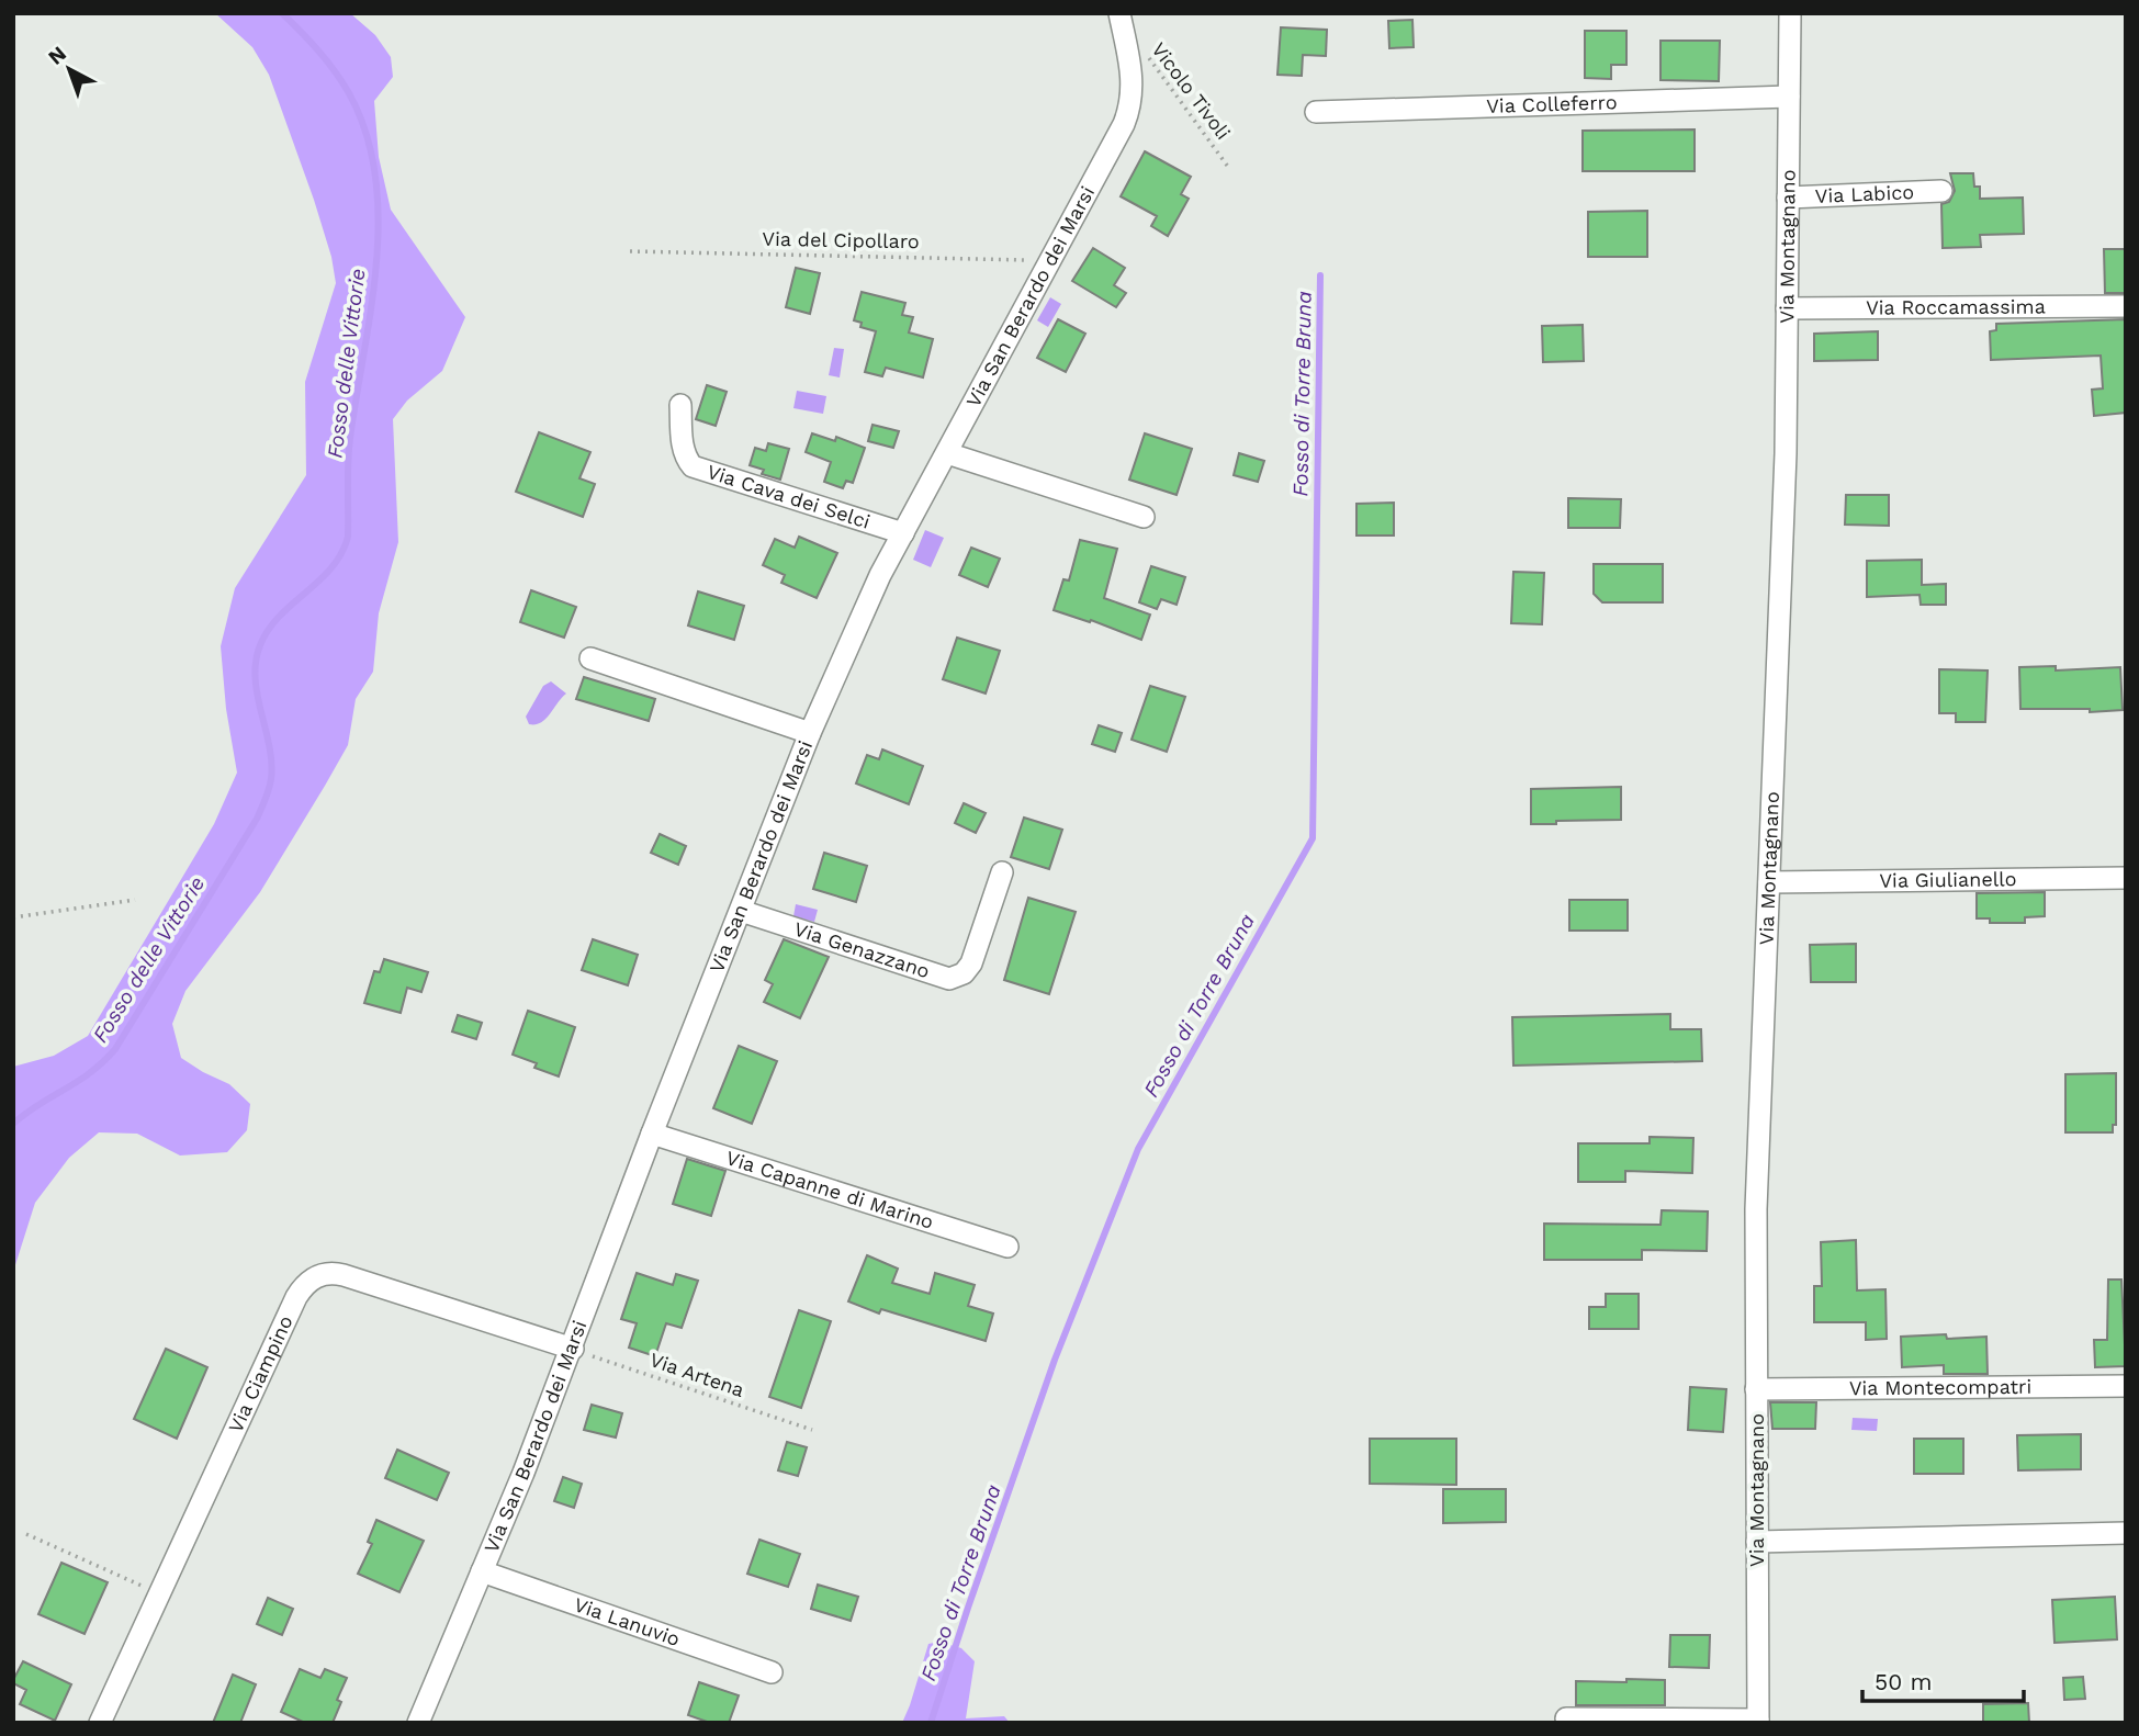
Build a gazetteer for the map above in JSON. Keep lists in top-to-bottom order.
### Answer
{
  "streets": {
    "street": [
      "Via Colleferro",
      "Via Labico",
      "Via Montagnano",
      "Via San Berardo dei Marsi",
      "Via Roccamassima",
      "Via Cava dei Selci",
      "Via Giulianello",
      "Via Genazzano",
      "Via Capanne di Marino",
      "Via Ciampino",
      "Via Montecompatri",
      "Via Lanuvio"
    ],
    "path": ["Vicolo Tivoli", "Via del Cipollaro", "Via Artena"]
  },
  "crossings": [
    ["Vicolo Tivoli", "Via San Berardo dei Marsi"],
    ["Via Colleferro", "Via Montagnano"],
    ["Via Labico", "Via Montagnano"],
    ["Via del Cipollaro", "Via San Berardo dei Marsi"],
    ["Via Montagnano", "Via Roccamassima"],
    ["Via Montagnano", "Via Giulianello"],
    ["Via Montagnano", "Via Montecompatri"],
    ["Via San Berardo dei Marsi", "Via Cava dei Selci"],
    ["Via San Berardo dei Marsi", "Via Genazzano"],
    ["Via San Berardo dei Marsi", "Via Capanne di Marino"],
    ["Via San Berardo dei Marsi", "Via Ciampino"],
    ["Via San Berardo dei Marsi", "Via Artena"],
    ["Via San Berardo dei Marsi", "Via Lanuvio"],
    ["Via Ciampino", "Via Artena"]
  ],
  "water": ["Fosso delle Vittorie", "Fosso di Torre Bruna"],
  "scale_bar": "50 m",
  "north": "top left"
}
